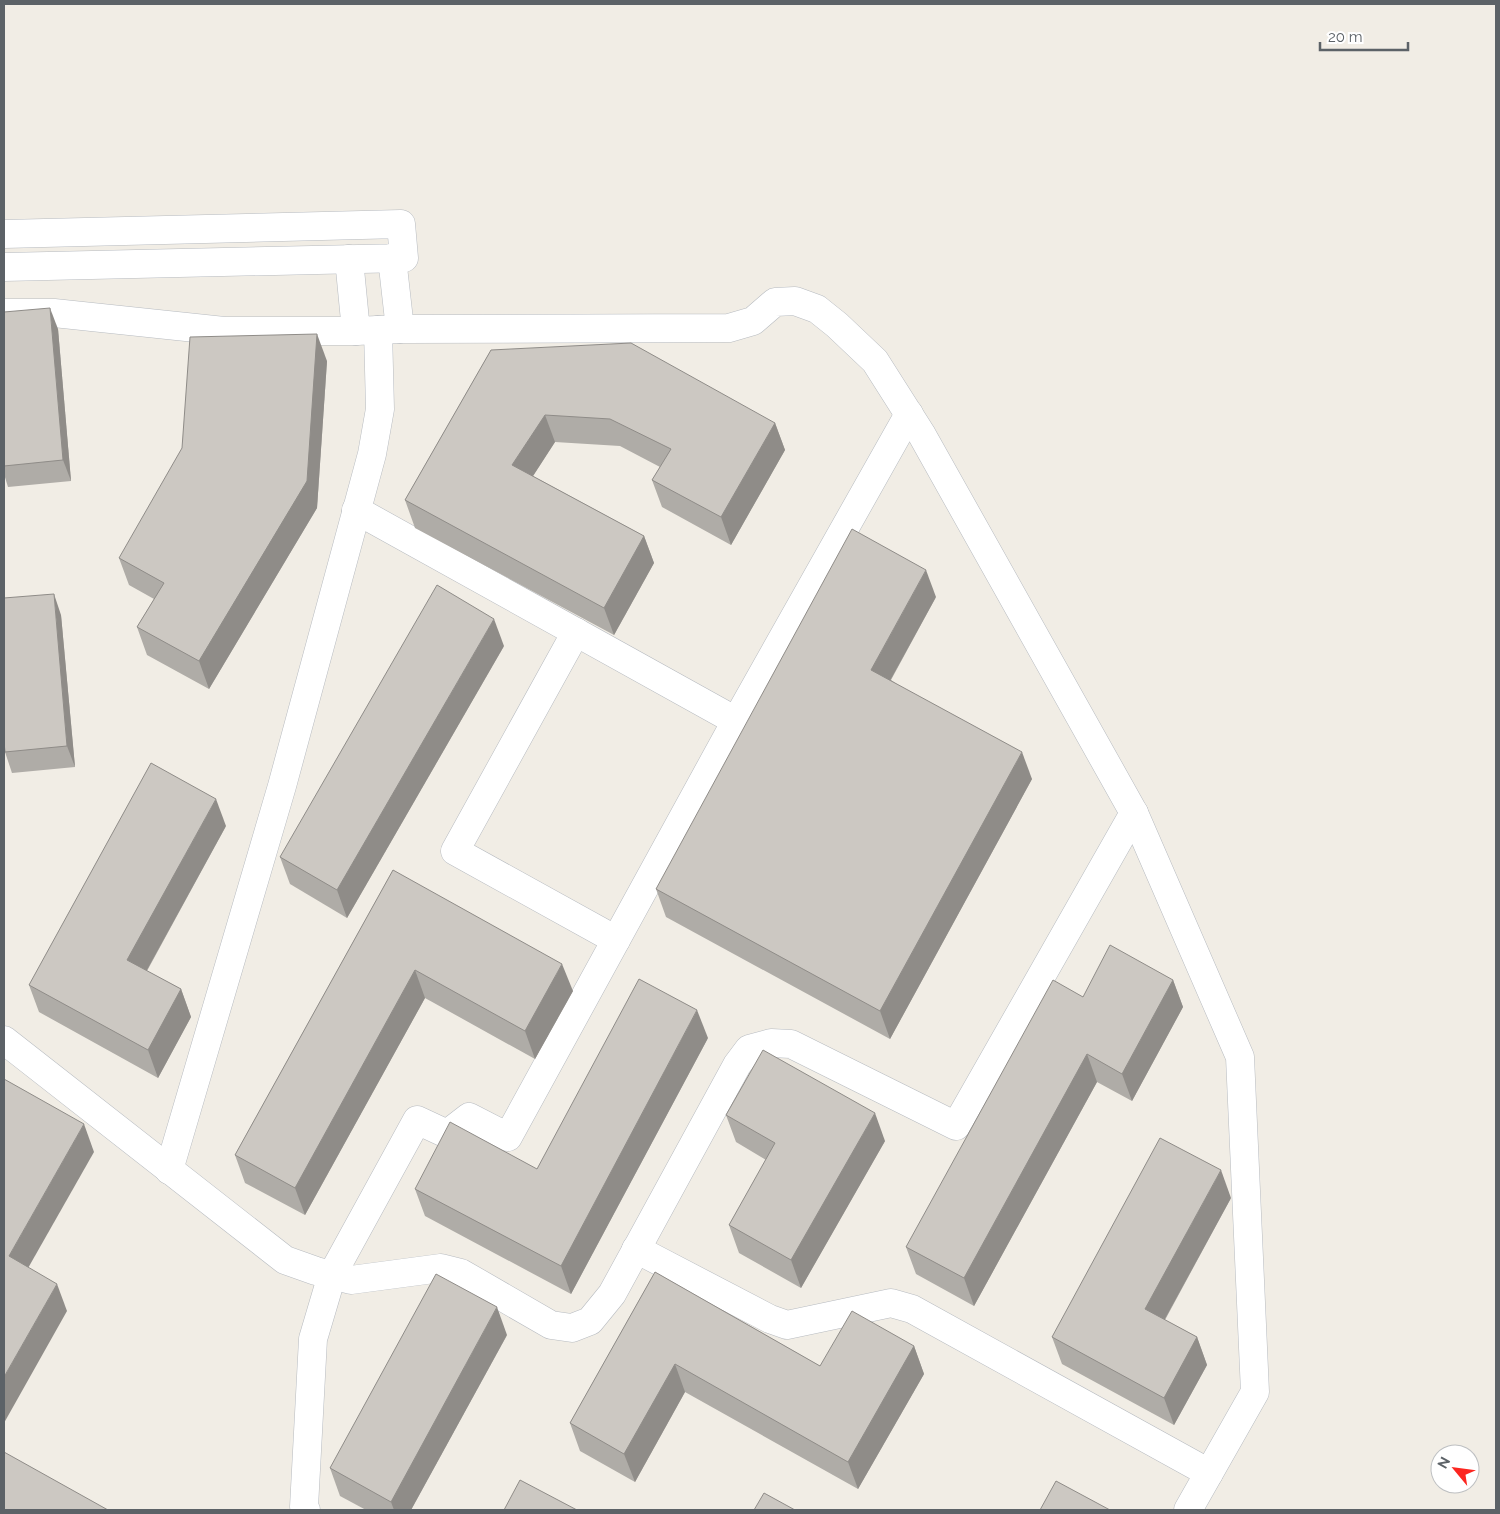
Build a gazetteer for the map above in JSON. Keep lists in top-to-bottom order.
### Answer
{
  "scale_bar": "20 m",
  "north": "top left"
}
